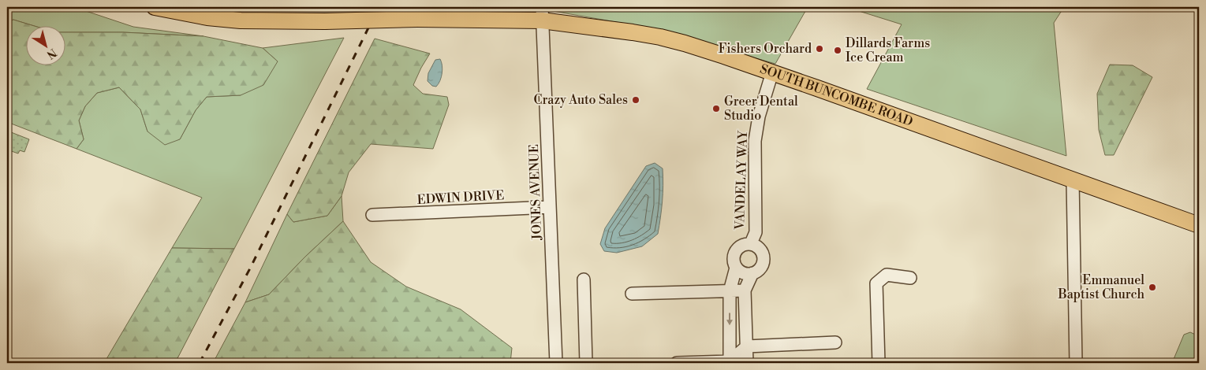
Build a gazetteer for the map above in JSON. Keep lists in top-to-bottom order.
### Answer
{
  "streets": {
    "main road": ["SOUTH BUNCOMBE ROAD"],
    "street": ["VANDELAY WAY", "JONES AVENUE", "EDWIN DRIVE"]
  },
  "crossings": [
    ["SOUTH BUNCOMBE ROAD", "VANDELAY WAY"],
    ["SOUTH BUNCOMBE ROAD", "JONES AVENUE"],
    ["JONES AVENUE", "EDWIN DRIVE"]
  ],
  "places": [
    "Fishers Orchard",
    "Dillards Farms Ice Cream",
    "Crazy Auto Sales",
    "Greer Dental Studio",
    "Emmanuel Baptist Church"
  ],
  "north": "bottom right"
}
